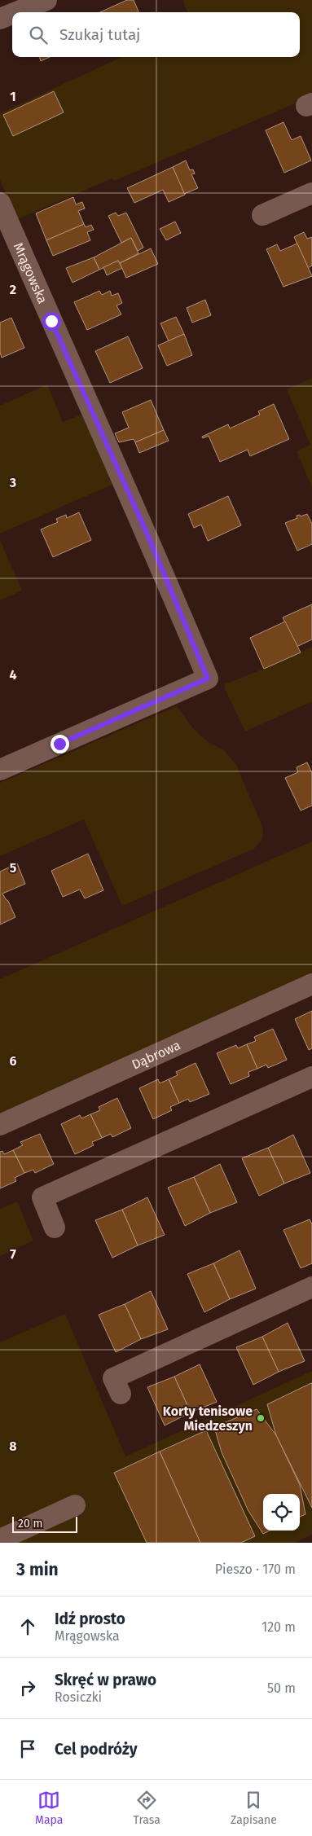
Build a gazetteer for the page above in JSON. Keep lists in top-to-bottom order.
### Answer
{
  "streets": {
    "street": ["Mrągowska", "Dąbrowa"]
  },
  "places": ["Korty tenisowe Miedzeszyn"],
  "scale_bar": "20 m",
  "page": {
    "search": "Szukaj tutaj",
    "scale": "20 m",
    "heading": ["3 min", "Pieszo · 170 m"],
    "list": [
      ["Idź prosto", "Mrągowska", "120 m"],
      ["Skręć w prawo", "Rosiczki", "50 m"],
      "Cel podróży"
    ],
    "nav": ["Mapa", "Trasa", "Zapisane"]
  },
  "grid": {
    "rows": [
      "1",
      "2",
      "3",
      "4",
      "5",
      "6",
      "7",
      "8"
    ]
  }
}
